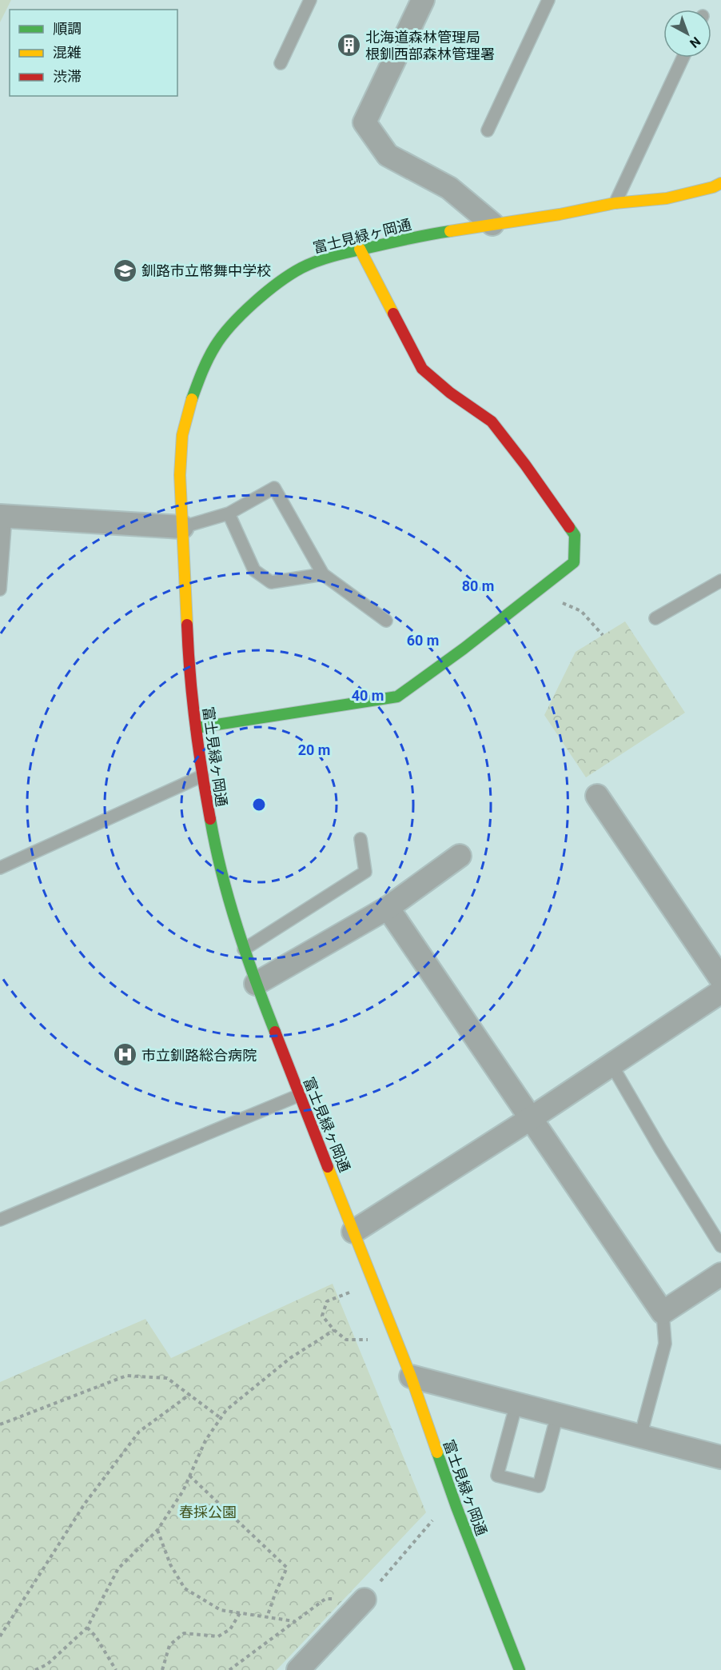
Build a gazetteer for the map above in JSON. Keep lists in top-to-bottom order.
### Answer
{
  "streets": {
    "street": ["富士見緑ヶ岡通"]
  },
  "parks": ["春採公園"],
  "places": {
    "building": ["北海道森林管理局 根釧西部森林管理署"],
    "school or university": ["釧路市立幣舞中学校"],
    "hospital": ["市立釧路総合病院"]
  },
  "legend": ["順調", "混雑", "渋滞"],
  "north": "bottom right",
  "rings": [
    "80 m",
    "60 m",
    "40 m",
    "20 m"
  ]
}
